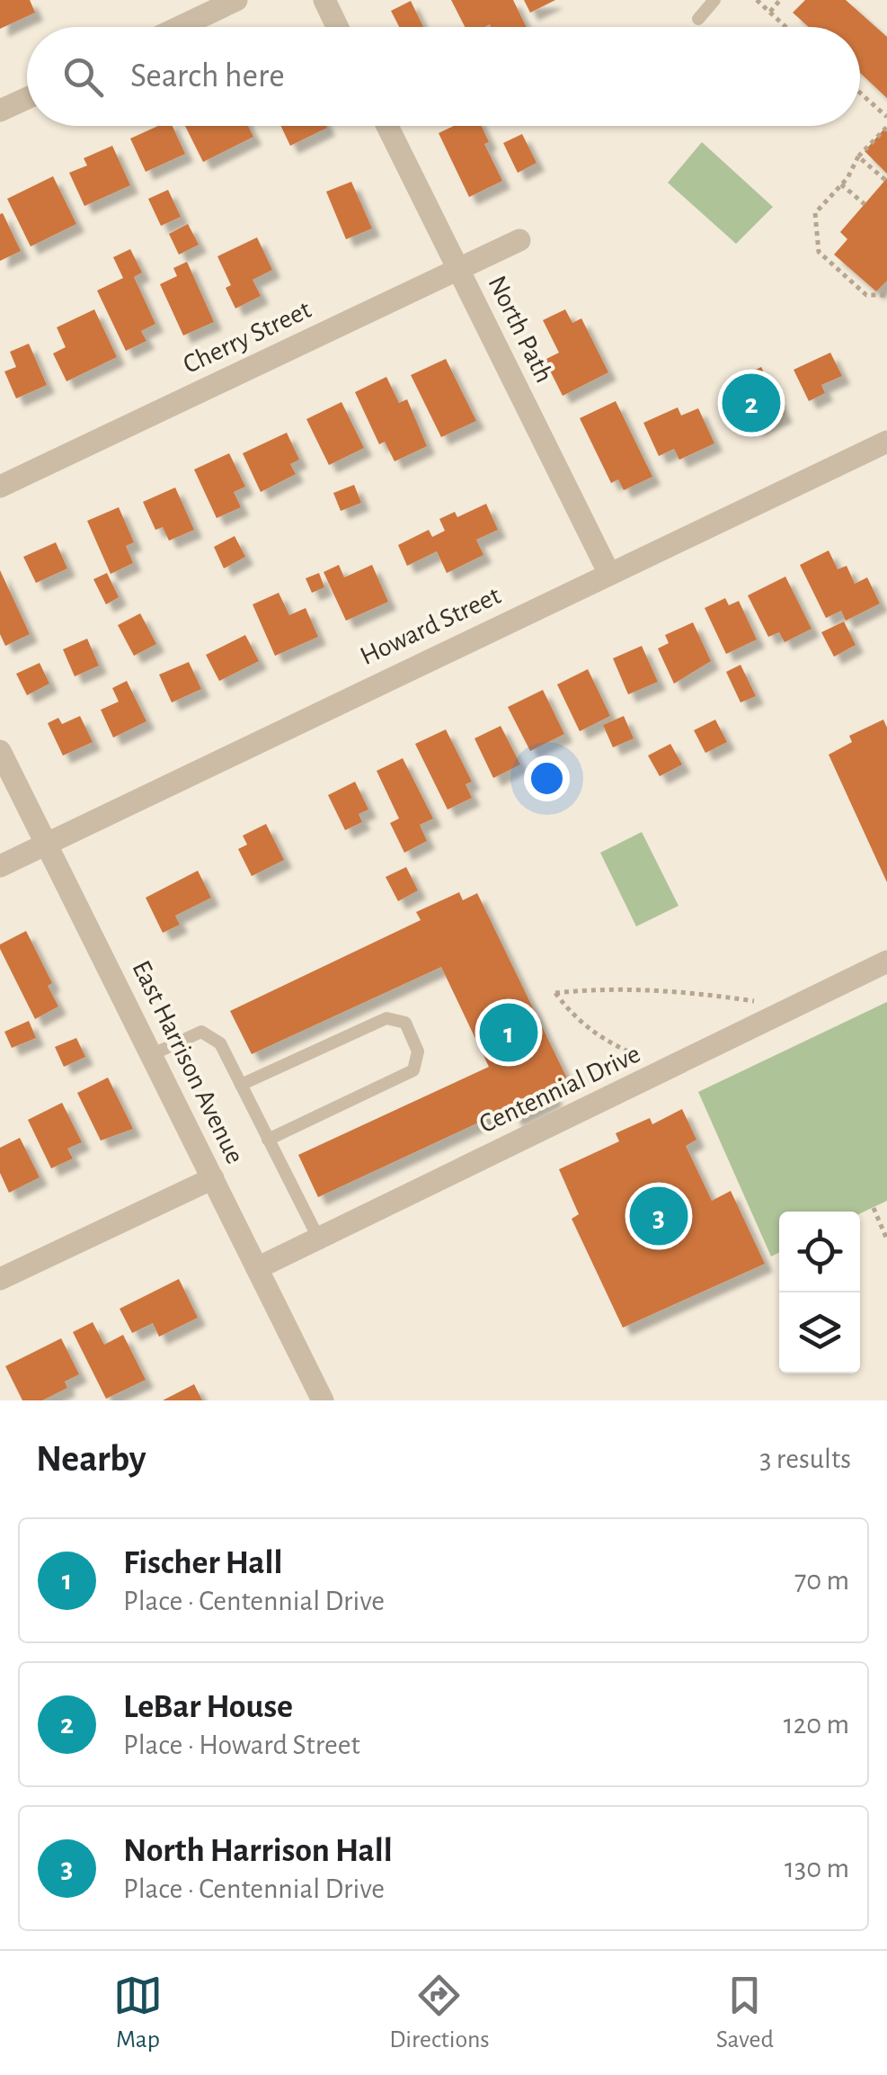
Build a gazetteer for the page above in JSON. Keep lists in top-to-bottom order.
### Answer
{
  "streets": {
    "street": [
      "North Path",
      "Cherry Street",
      "Howard Street",
      "East Harrison Avenue",
      "Centennial Drive"
    ]
  },
  "crossings": [
    ["North Path", "Cherry Street"],
    ["North Path", "Howard Street"],
    ["Howard Street", "East Harrison Avenue"],
    ["East Harrison Avenue", "Centennial Drive"]
  ],
  "page": {
    "search": "Search here",
    "pins": ["2", "1", "3"],
    "heading": ["Nearby", "3 results"],
    "list": [
      {
        "mark": "1",
        "name": "Fischer Hall",
        "note": "Place · Centennial Drive",
        "value": "70 m"
      },
      {
        "mark": "2",
        "name": "LeBar House",
        "note": "Place · Howard Street",
        "value": "120 m"
      },
      {
        "mark": "3",
        "name": "North Harrison Hall",
        "note": "Place · Centennial Drive",
        "value": "130 m"
      }
    ],
    "nav": ["Map", "Directions", "Saved"]
  }
}
